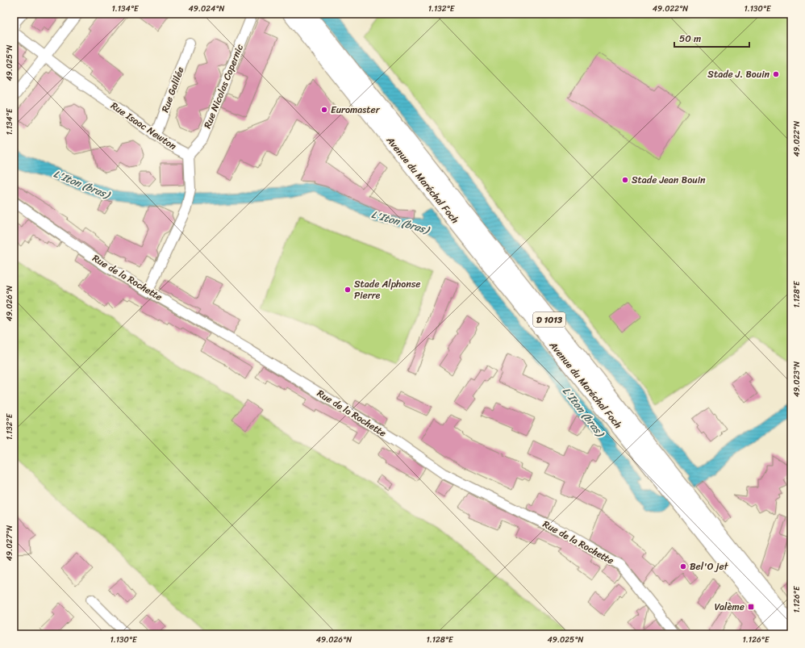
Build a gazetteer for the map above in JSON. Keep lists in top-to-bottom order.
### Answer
{
  "streets": {
    "main road": ["Avenue du Maréchal Foch", "D 1013"],
    "street": [
      "Rue Nicolas Copernic",
      "Rue Galilée",
      "Rue Isaac Newton",
      "Rue de la Rochette"
    ]
  },
  "crossings": [
    ["Rue Nicolas Copernic", "Rue Isaac Newton"],
    ["Rue Galilée", "Rue Isaac Newton"]
  ],
  "water": ["L'Iton (bras)"],
  "places": {
    "other": [
      "Stade J. Bouin",
      "Euromaster",
      "Stade Jean Bouin",
      "Stade Alphonse Pierre",
      "Bel'O jet"
    ],
    "transit": ["Valème"]
  },
  "scale_bar": "50 m",
  "coordinates": [
    "1.134°E",
    "49.024°N",
    "1.132°E",
    "49.022°N",
    "1.130°E",
    "49.025°N",
    "1.128°E",
    "49.026°N",
    "49.023°N",
    "49.027°N",
    "1.126°E"
  ]
}
